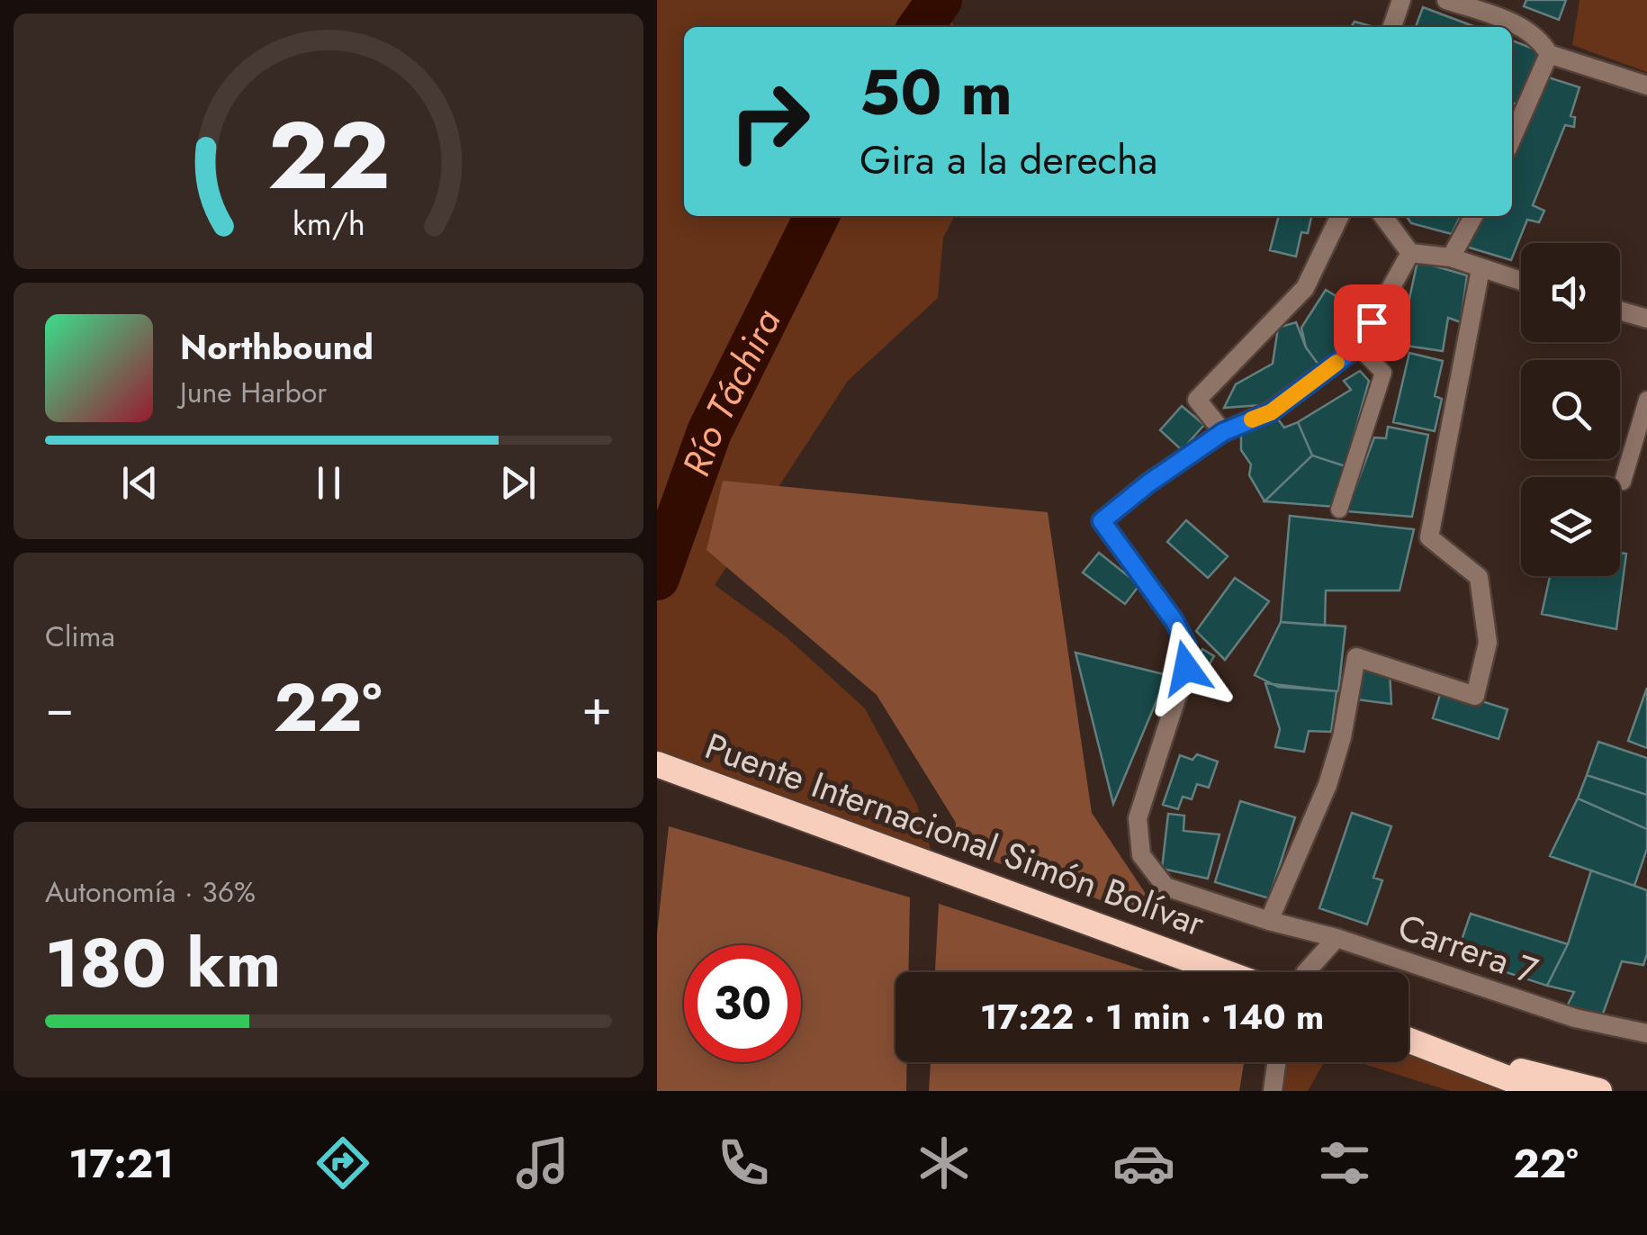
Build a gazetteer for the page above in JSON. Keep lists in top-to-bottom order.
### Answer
{
  "streets": {
    "highway": ["Puente Internacional Simón Bolívar"],
    "street": ["Carrera 7"]
  },
  "water": ["Río Táchira"],
  "page": {
    "turn": ["50 m", "Gira a la derecha"],
    "song": ["Northbound", "June Harbor"],
    "tile": [
      "Clima",
      ["Autonomía · 36%", "180 km"]
    ],
    "heat": ["−", "22°", "+"],
    "limit": "30",
    "trip": "17:22 · 1 min · 140 m",
    "tabs": ["17:21", "22°"],
    "gauge": ["22", "km/h"]
  }
}
